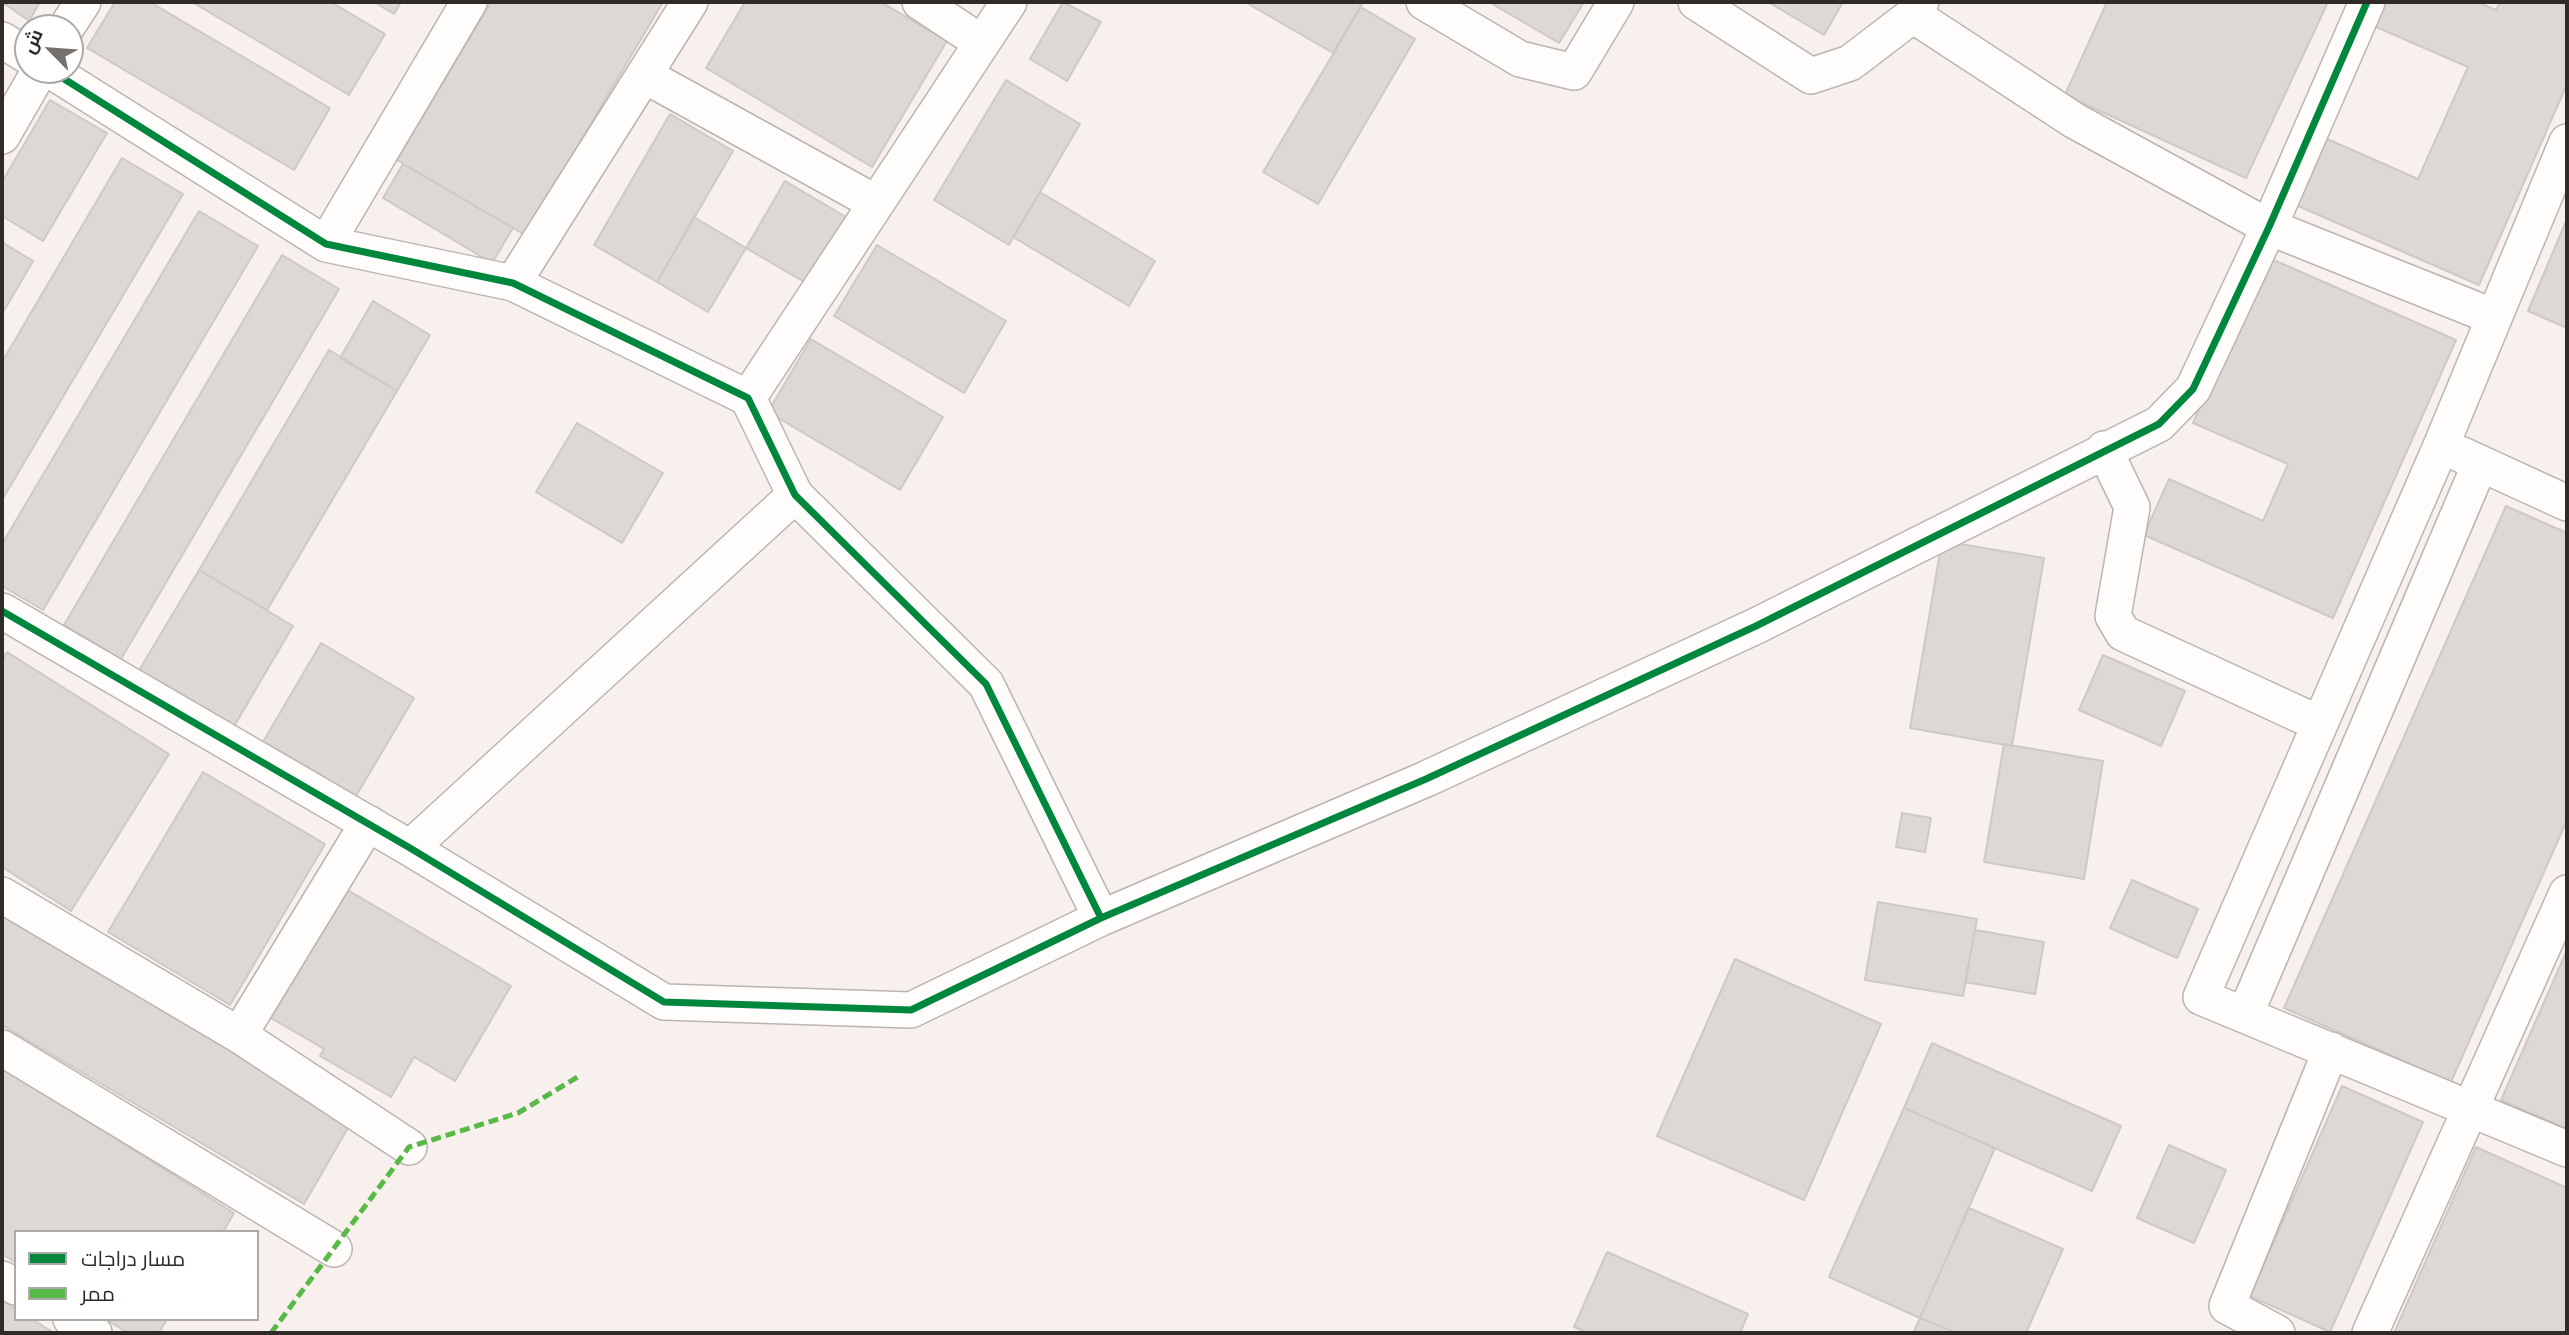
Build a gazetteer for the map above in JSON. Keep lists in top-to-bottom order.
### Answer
{
  "legend": ["مسار دراجات", "ممر"],
  "north": "top left"
}
